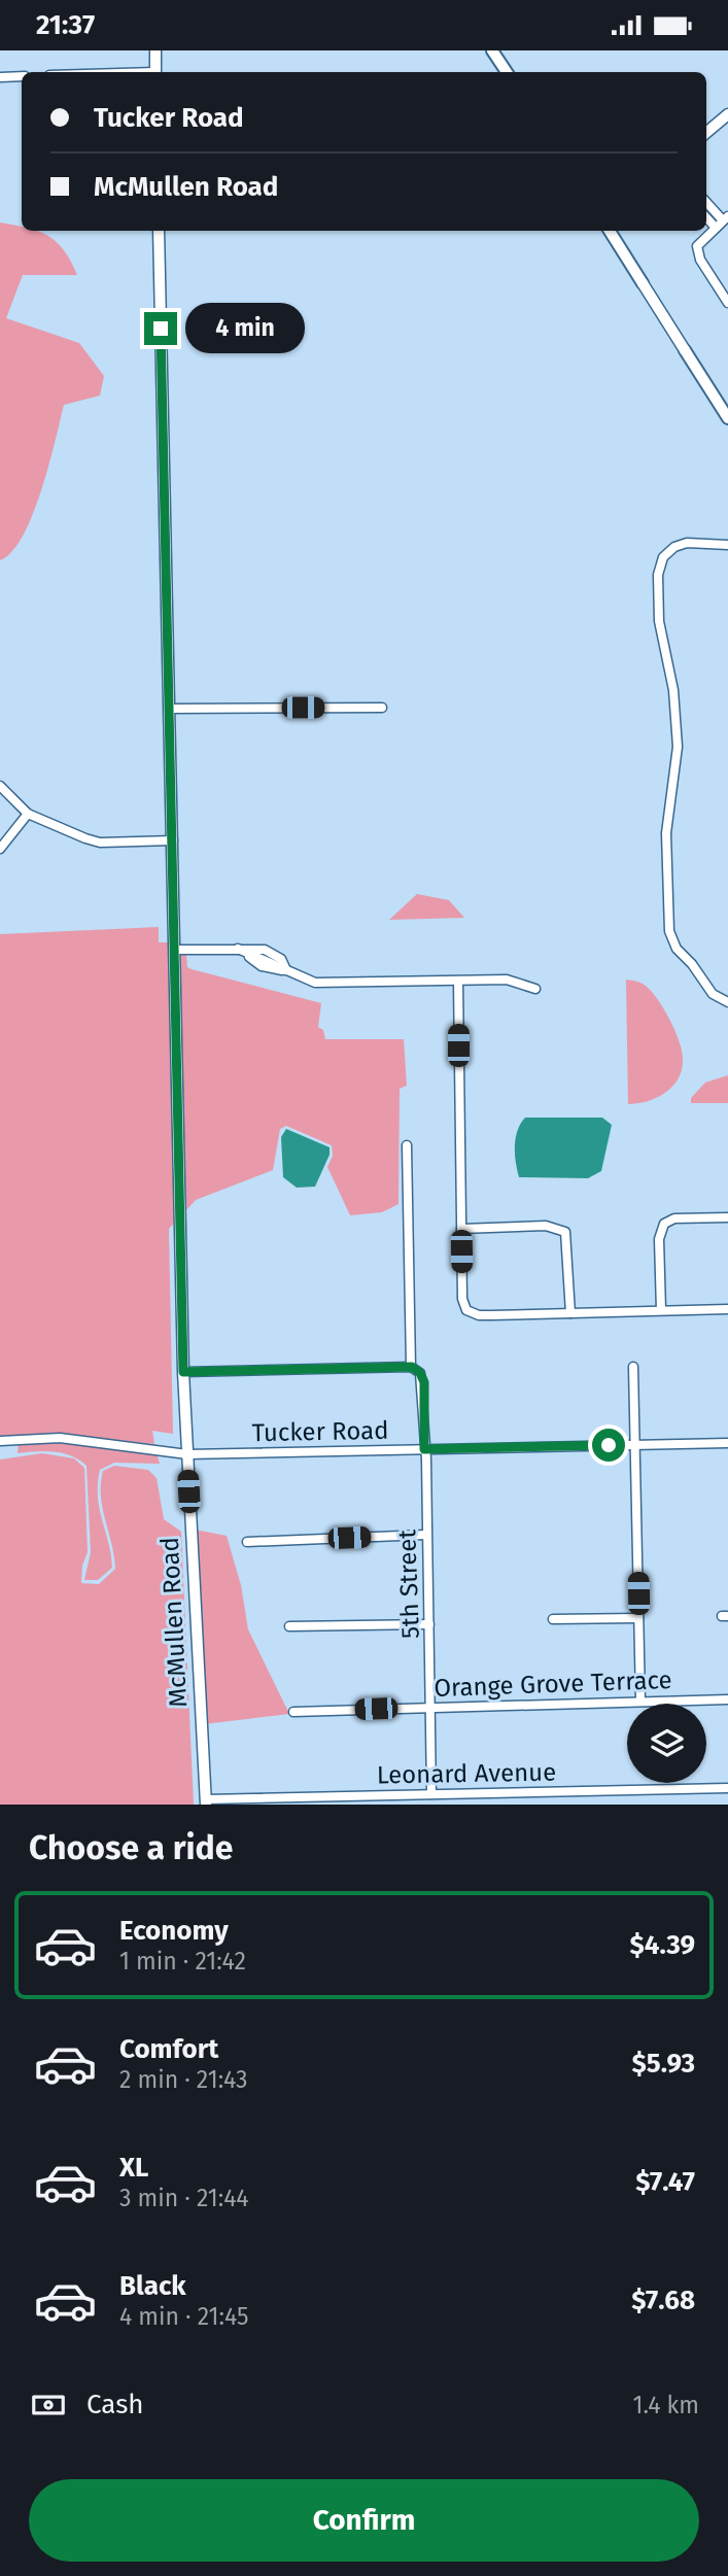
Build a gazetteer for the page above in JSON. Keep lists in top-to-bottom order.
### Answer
{
  "streets": {
    "street": [
      "Tucker Road",
      "5th Street",
      "McMullen Road",
      "Orange Grove Terrace",
      "Leonard Avenue"
    ]
  },
  "crossings": [
    ["Tucker Road", "5th Street"],
    ["Tucker Road", "McMullen Road"],
    ["5th Street", "Orange Grove Terrace"],
    ["5th Street", "Leonard Avenue"],
    ["McMullen Road", "Leonard Avenue"]
  ],
  "page": {
    "status": "21:37",
    "banner": ["Tucker Road", "McMullen Road"],
    "bubble": "4 min",
    "heading": "Choose a ride",
    "list": [
      {
        "name": "Economy",
        "note": "1 min · 21:42",
        "value": "$4.39"
      },
      {
        "name": "Comfort",
        "note": "2 min · 21:43",
        "value": "$5.93"
      },
      {
        "name": "XL",
        "note": "3 min · 21:44",
        "value": "$7.47"
      },
      {
        "name": "Black",
        "note": "4 min · 21:45",
        "value": "$7.68"
      }
    ],
    "pay": ["Cash", "1.4 km"],
    "buttons": "Confirm"
  }
}
